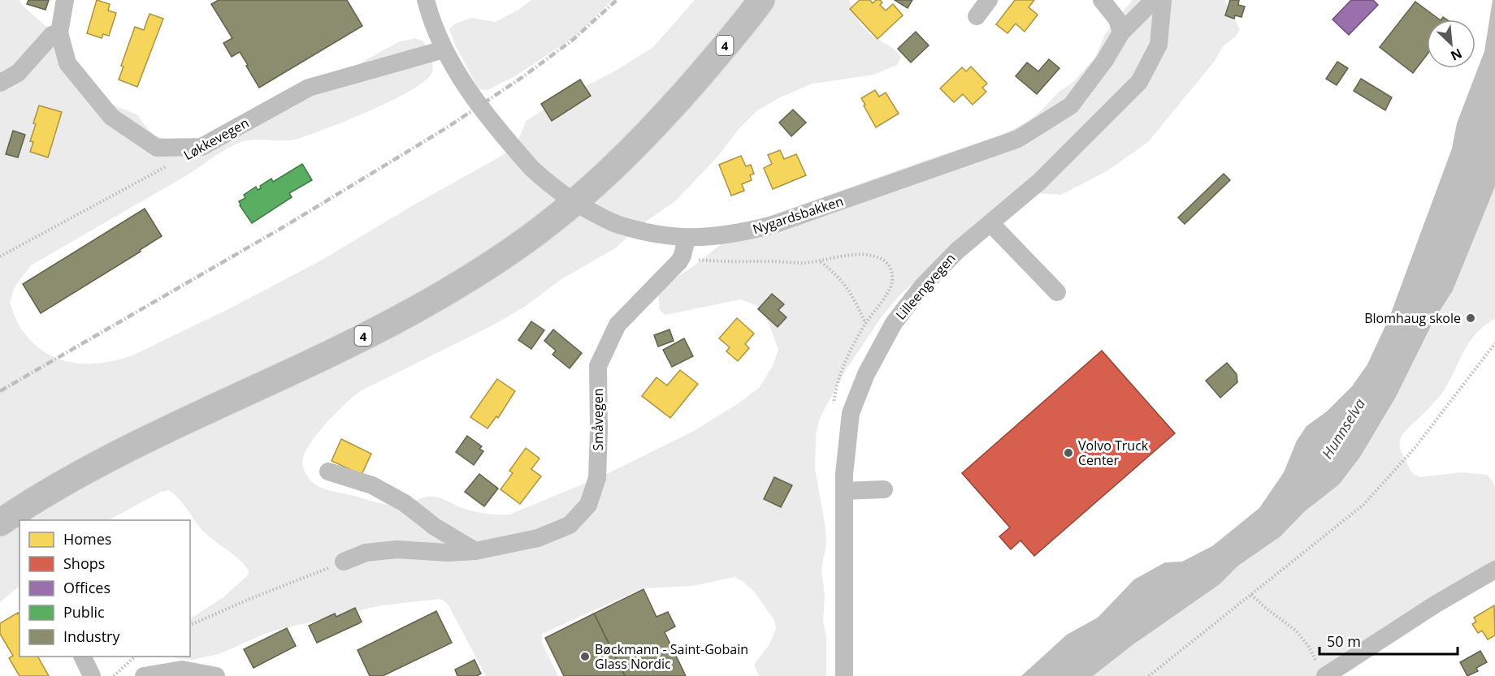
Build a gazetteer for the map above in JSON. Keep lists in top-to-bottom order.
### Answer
{
  "streets": {
    "highway": ["4"],
    "street": [
      "Løkkevegen",
      "Nygardsbakken",
      "Lilleengvegen",
      "Småvegen"
    ]
  },
  "crossings": [
    ["Løkkevegen", "Nygardsbakken"],
    ["Nygardsbakken", "Småvegen"]
  ],
  "water": ["Hunnselva"],
  "places": ["Blomhaug skole", "Volvo Truck Center", "Bøckmann - Saint-Gobain Glass Nordic"],
  "legend": [
    "Homes",
    "Shops",
    "Offices",
    "Public",
    "Industry"
  ],
  "scale_bar": "50 m",
  "north": "bottom right"
}
